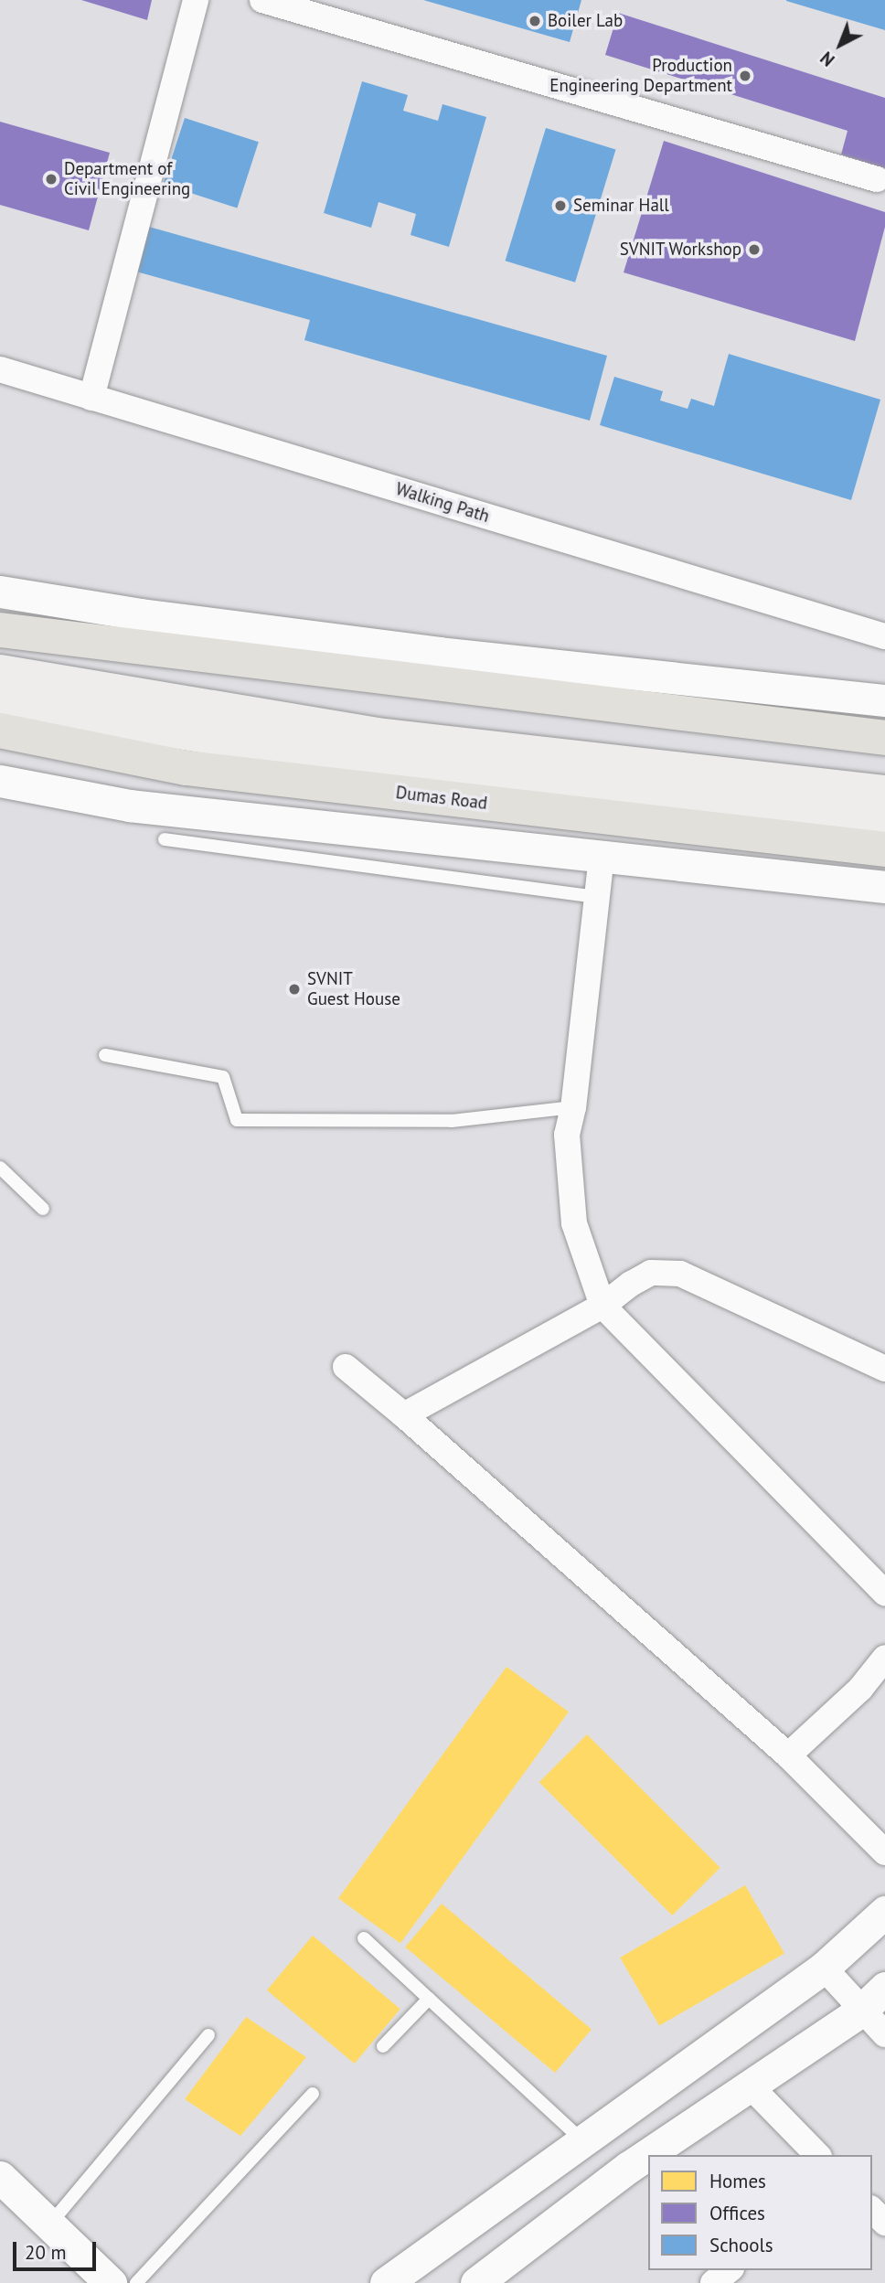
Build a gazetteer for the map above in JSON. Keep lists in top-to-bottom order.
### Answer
{
  "streets": {
    "main road": ["Dumas Road"],
    "street": ["Walking Path"]
  },
  "places": [
    "Boiler Lab",
    "Production Engineering Department",
    "Department of Civil Engineering",
    "Seminar Hall",
    "SVNIT Workshop",
    "SVNIT Guest House"
  ],
  "legend": ["Homes", "Offices", "Schools"],
  "scale_bar": "20 m",
  "north": "bottom left"
}
